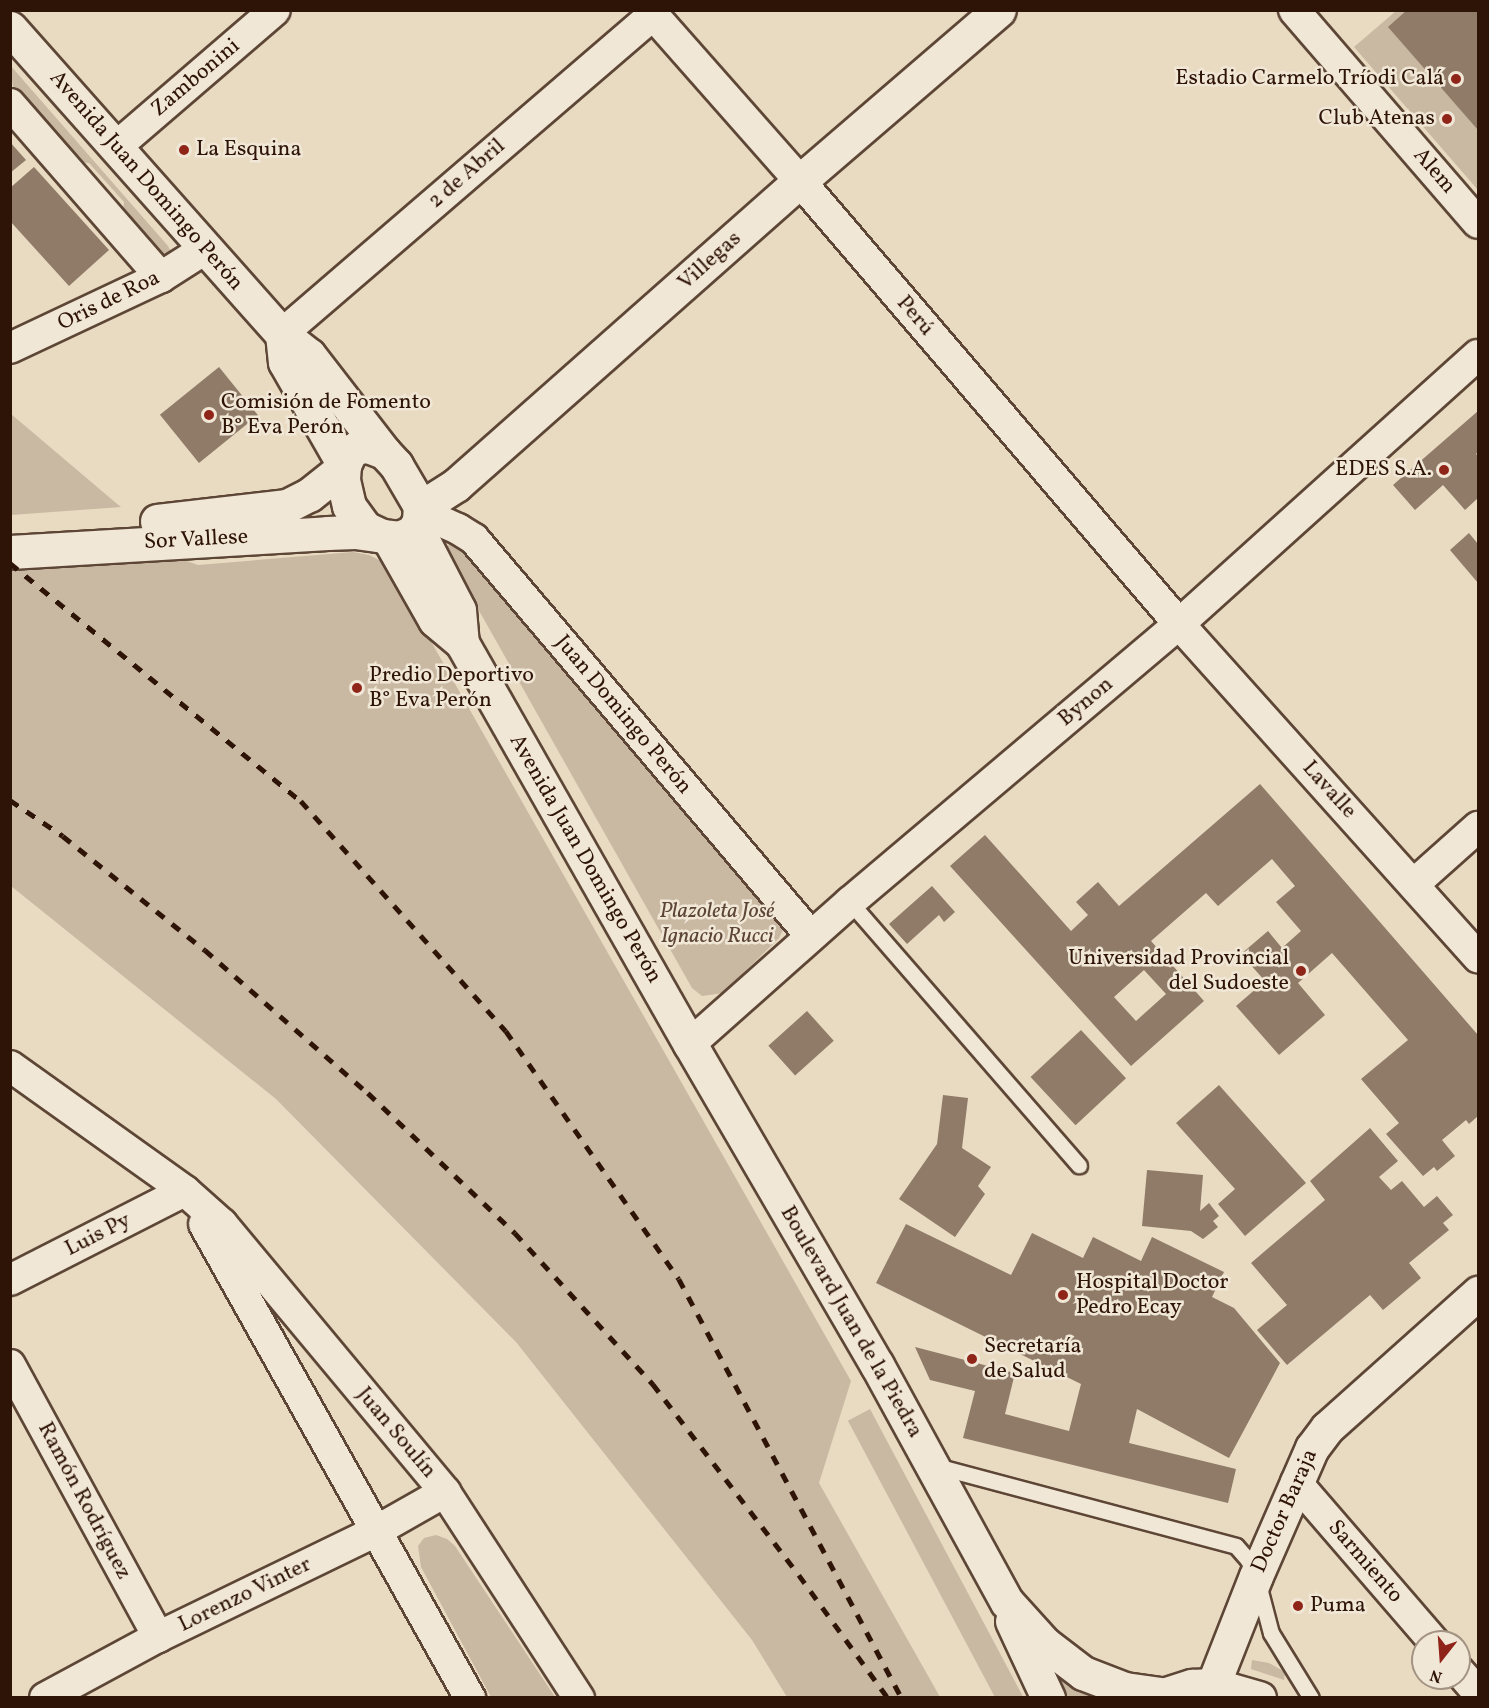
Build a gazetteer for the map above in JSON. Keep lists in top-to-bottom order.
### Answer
{
  "streets": {
    "main road": [
      "Avenida Juan Domingo Perón",
      "Villegas",
      "Sor Vallese",
      "Boulevard Juan de la Piedra",
      "Doctor Baraja"
    ],
    "street": [
      "Zambonini",
      "Alem",
      "2 de Abril",
      "Oris de Roa",
      "Perú",
      "Bynon",
      "Juan Domingo Perón",
      "Lavalle",
      "Luis Py",
      "Juan Soulín",
      "Ramón Rodríguez",
      "Sarmiento",
      "Lorenzo Vinter"
    ]
  },
  "crossings": [
    ["Zambonini", "Avenida Juan Domingo Perón"],
    ["2 de Abril", "Avenida Juan Domingo Perón"],
    ["2 de Abril", "Perú"],
    ["Avenida Juan Domingo Perón", "Villegas"],
    ["Avenida Juan Domingo Perón", "Oris de Roa"],
    ["Avenida Juan Domingo Perón", "Sor Vallese"],
    ["Avenida Juan Domingo Perón", "Bynon"],
    ["Avenida Juan Domingo Perón", "Juan Domingo Perón"],
    ["Avenida Juan Domingo Perón", "Boulevard Juan de la Piedra"],
    ["Villegas", "Perú"],
    ["Villegas", "Sor Vallese"],
    ["Villegas", "Juan Domingo Perón"],
    ["Perú", "Bynon"],
    ["Perú", "Lavalle"],
    ["Sor Vallese", "Juan Domingo Perón"],
    ["Bynon", "Juan Domingo Perón"],
    ["Bynon", "Lavalle"],
    ["Bynon", "Boulevard Juan de la Piedra"],
    ["Luis Py", "Juan Soulín"],
    ["Boulevard Juan de la Piedra", "Doctor Baraja"],
    ["Juan Soulín", "Lorenzo Vinter"],
    ["Ramón Rodríguez", "Lorenzo Vinter"],
    ["Doctor Baraja", "Sarmiento"]
  ],
  "parks": ["Plazoleta José Ignacio Rucci"],
  "places": [
    "Estadio Carmelo Tríodi Calá",
    "Club Atenas",
    "La Esquina",
    "Comisión de Fomento B° Eva Perón",
    "EDES S.A.",
    "Predio Deportivo B° Eva Perón",
    "Universidad Provincial del Sudoeste",
    "Hospital Doctor Pedro Ecay",
    "Secretaría de Salud",
    "Puma"
  ],
  "north": "bottom"
}
